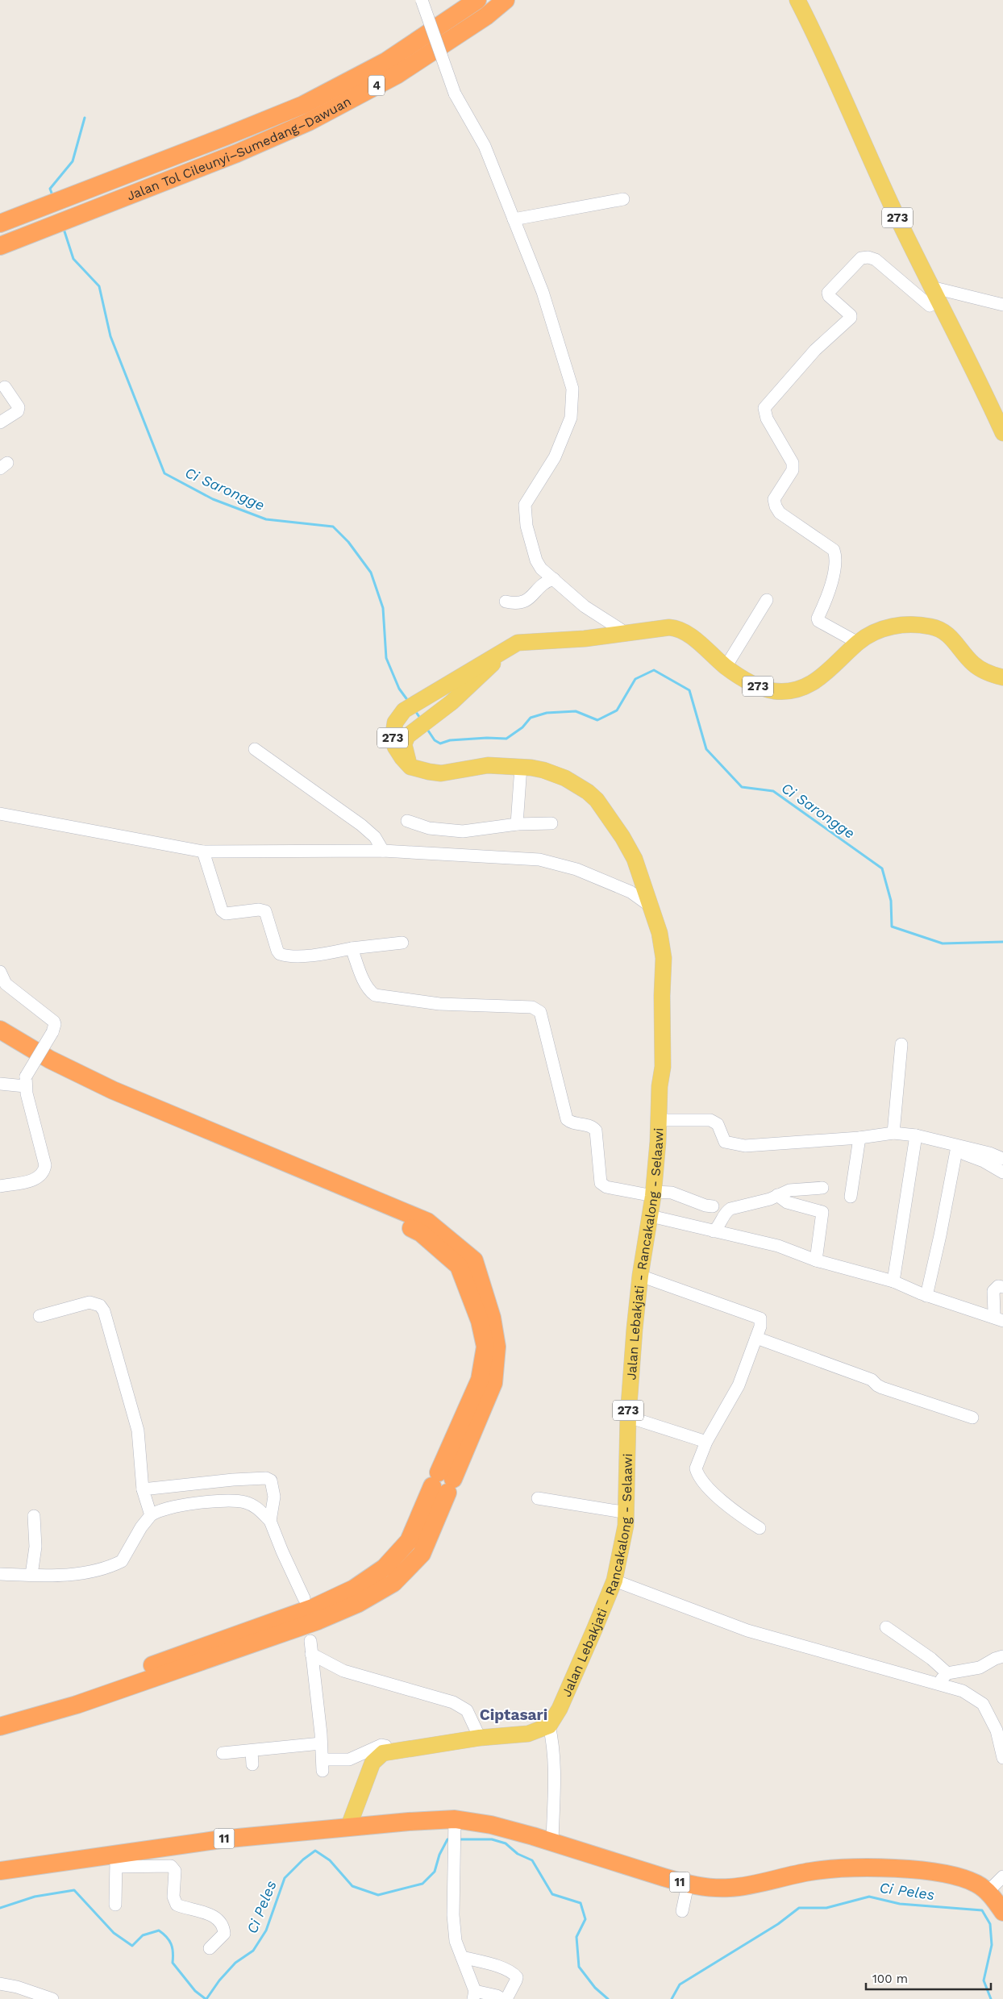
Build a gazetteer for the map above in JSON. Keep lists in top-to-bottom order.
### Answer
{
  "streets": {
    "highway": ["4", "Jalan Tol Cileunyi–Sumedang–Dawuan", "11"],
    "main road": ["273", "Jalan Lebakjati - Rancakalong - Selaawi"]
  },
  "crossings": [
    ["273", "Jalan Lebakjati - Rancakalong - Selaawi"]
  ],
  "districts": ["Ciptasari"],
  "water": ["Ci Sarongge", "Ci Peles"],
  "scale_bar": "100 m"
}
